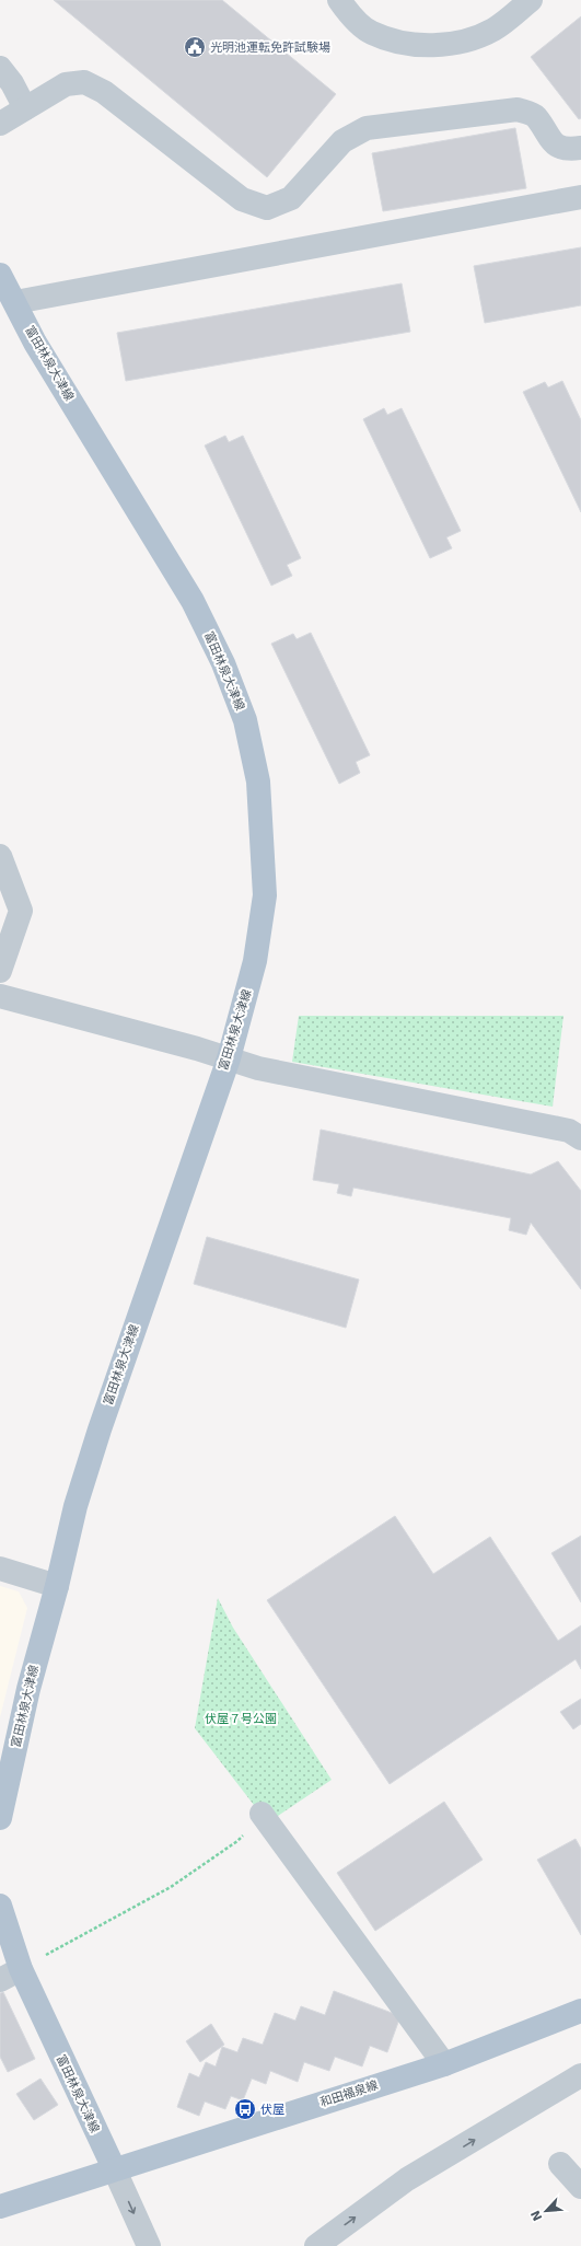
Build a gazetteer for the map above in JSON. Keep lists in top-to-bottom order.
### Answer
{
  "streets": {
    "main road": ["富田林泉大津線", "和田福泉線"]
  },
  "crossings": [
    ["富田林泉大津線", "和田福泉線"]
  ],
  "parks": ["伏屋７号公園"],
  "places": {
    "public building": ["光明池運転免許試験場"],
    "bus stop": ["伏屋"]
  },
  "north": "bottom left"
}
